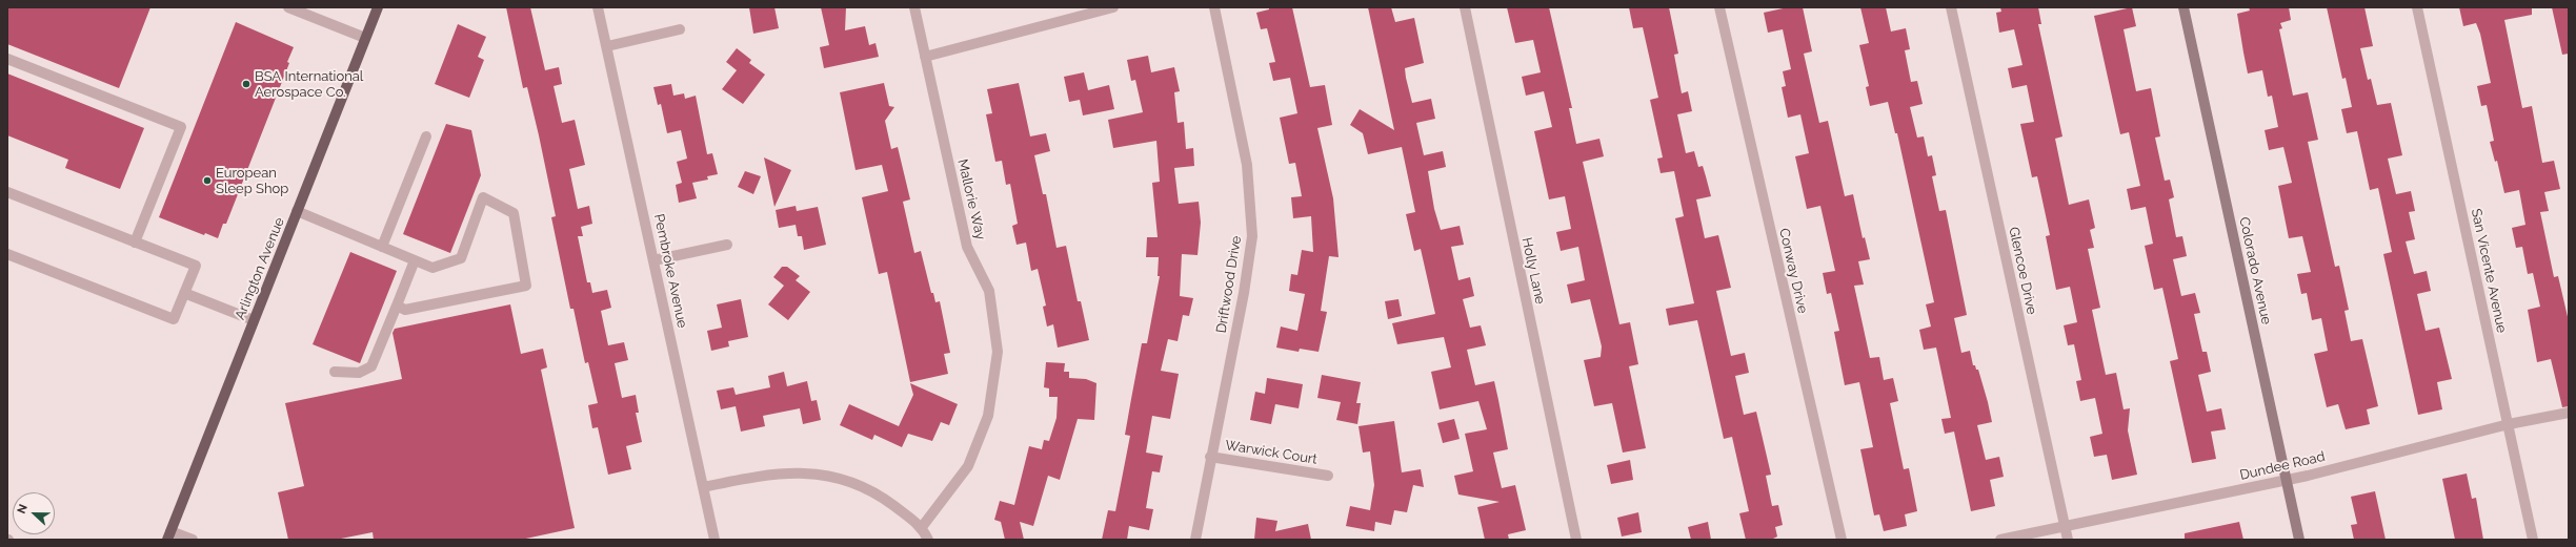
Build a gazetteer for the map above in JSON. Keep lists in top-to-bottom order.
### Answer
{
  "streets": {
    "main road": ["Arlington Avenue"],
    "street": [
      "Mallorie Way",
      "Pembroke Avenue",
      "Holly Lane",
      "Conway Drive",
      "Glencoe Drive",
      "Colorado Avenue",
      "San Vicente Avenue",
      "Driftwood Drive",
      "Warwick Court",
      "Dundee Road"
    ]
  },
  "crossings": [
    ["Glencoe Drive", "Dundee Road"],
    ["Colorado Avenue", "Dundee Road"],
    ["San Vicente Avenue", "Dundee Road"],
    ["Driftwood Drive", "Warwick Court"]
  ],
  "places": ["BSA International Aerospace Co.", "European Sleep Shop"],
  "north": "left"
}
